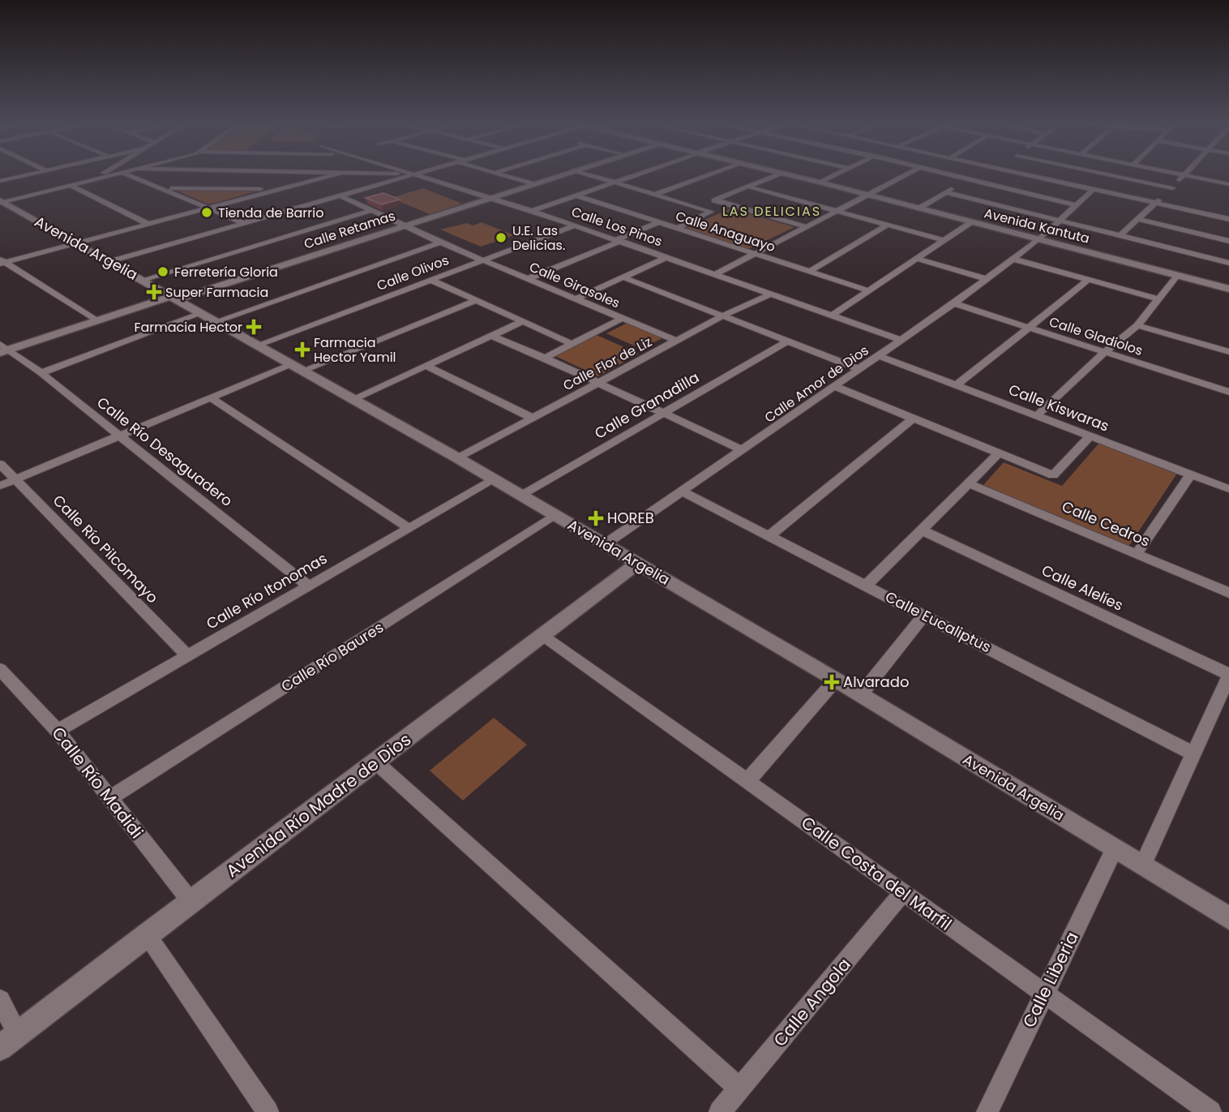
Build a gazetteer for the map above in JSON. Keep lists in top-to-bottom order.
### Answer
{
  "streets": {
    "street": [
      "Avenida Kantuta",
      "Calle Los Pinos",
      "Calle Retamas",
      "Calle Anaguayo",
      "Avenida Argelia",
      "Calle Olivos",
      "Calle Girasoles",
      "Calle Gladiolos",
      "Calle Flor de Liz",
      "Calle Amor de Dios",
      "Calle Granadilla",
      "Calle Kiswaras",
      "Calle Río Desaguadero",
      "Calle Cedros",
      "Calle Río Pilcomayo",
      "Calle Alelíes",
      "Calle Río Itonomas",
      "Calle Eucaliptus",
      "Calle Río Baures",
      "Calle Río Madidi",
      "Avenida Río Madre de Dios",
      "Calle Costa del Marfil",
      "Calle Liberia",
      "Calle Angola"
    ]
  },
  "crossings": [
    ["Avenida Kantuta", "Calle Amor de Dios"],
    ["Calle Los Pinos", "Calle Retamas"],
    ["Calle Los Pinos", "Calle Olivos"],
    ["Calle Los Pinos", "Calle Flor de Liz"],
    ["Calle Los Pinos", "Calle Amor de Dios"],
    ["Calle Retamas", "Avenida Argelia"],
    ["Calle Retamas", "Calle Girasoles"],
    ["Calle Retamas", "Calle Río Desaguadero"],
    ["Avenida Argelia", "Calle Olivos"],
    ["Avenida Argelia", "Calle Flor de Liz"],
    ["Avenida Argelia", "Calle Amor de Dios"],
    ["Avenida Argelia", "Calle Granadilla"],
    ["Avenida Argelia", "Calle Río Itonomas"],
    ["Avenida Argelia", "Calle Río Baures"],
    ["Avenida Argelia", "Avenida Río Madre de Dios"],
    ["Avenida Argelia", "Calle Liberia"],
    ["Calle Olivos", "Calle Girasoles"],
    ["Calle Girasoles", "Calle Flor de Liz"],
    ["Calle Gladiolos", "Calle Amor de Dios"],
    ["Calle Amor de Dios", "Calle Kiswaras"],
    ["Calle Amor de Dios", "Calle Eucaliptus"],
    ["Calle Río Desaguadero", "Calle Río Itonomas"],
    ["Calle Río Pilcomayo", "Calle Río Itonomas"],
    ["Calle Río Itonomas", "Calle Río Madidi"],
    ["Calle Río Baures", "Calle Río Madidi"],
    ["Calle Río Madidi", "Avenida Río Madre de Dios"],
    ["Avenida Río Madre de Dios", "Calle Costa del Marfil"],
    ["Calle Costa del Marfil", "Calle Liberia"],
    ["Calle Costa del Marfil", "Calle Angola"]
  ],
  "districts": ["LAS DELICIAS"],
  "places": {
    "other": ["Tienda de Barrio", "U.E. Las Delicias.", "Ferretería Gloria"],
    "health": [
      "Super Farmacia",
      "Farmacia Hector",
      "Farmacia Hector Yamil",
      "HOREB",
      "Alvarado"
    ]
  }
}
